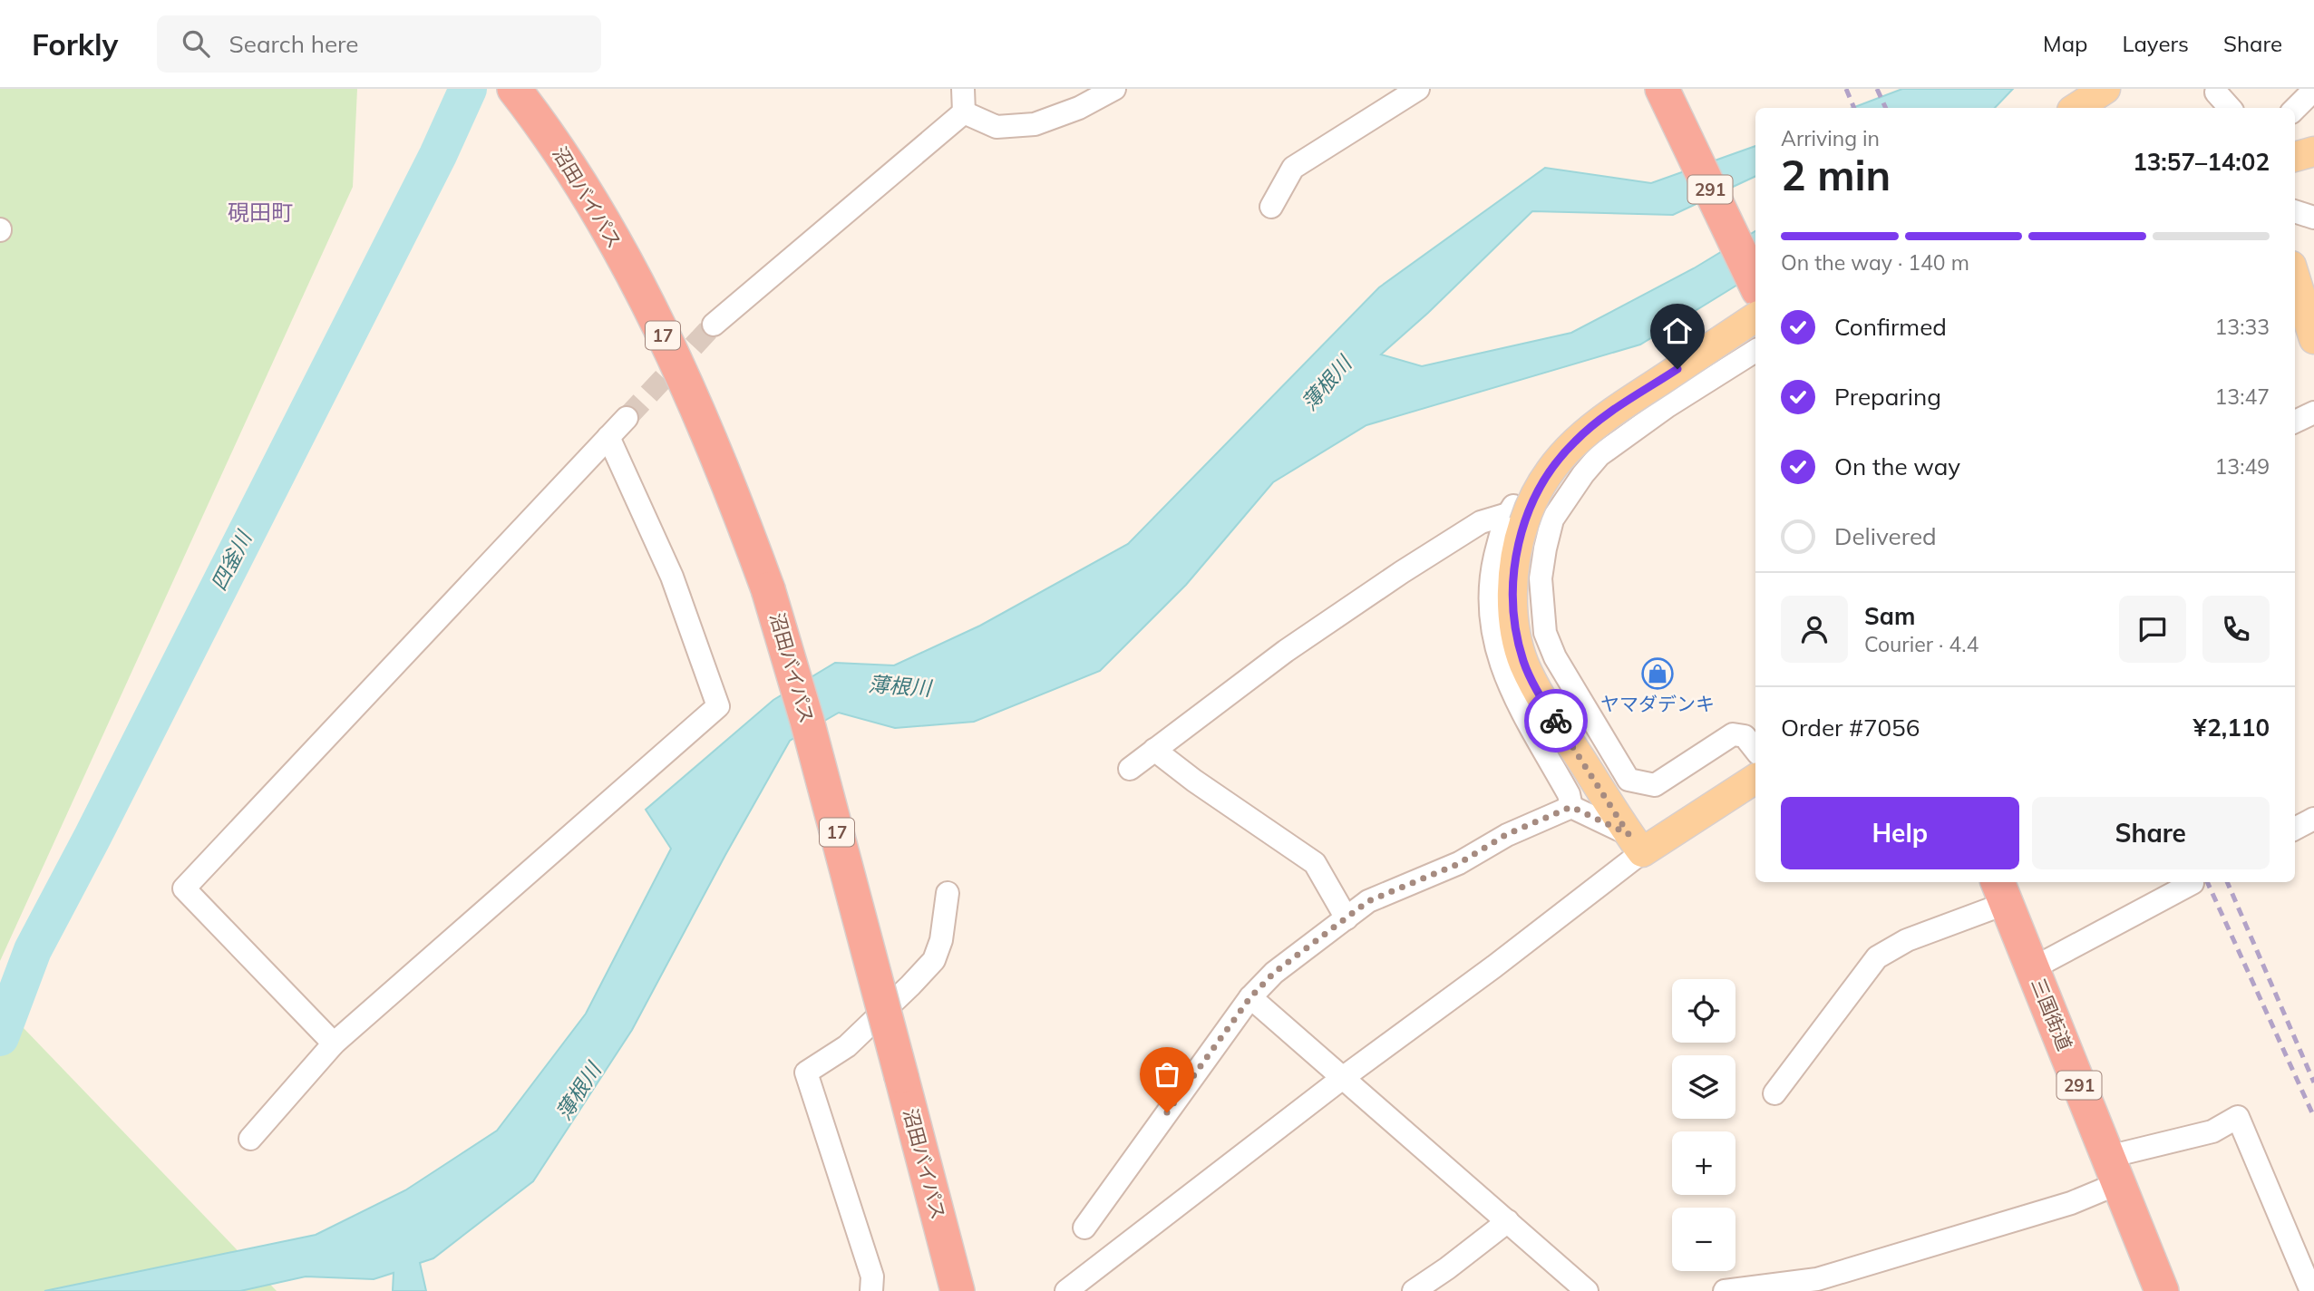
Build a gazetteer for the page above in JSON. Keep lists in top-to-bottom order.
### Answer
{
  "streets": {
    "highway": [
      "291",
      "沼田バイパス",
      "17",
      "三国街道"
    ]
  },
  "districts": ["硯田町"],
  "water": ["薄根川", "四釜川"],
  "places": {
    "shop": ["ヤマダデンキ"]
  },
  "page": {
    "header": "Forkly",
    "search": "Search here",
    "nav": ["Map", "Layers", "Share"],
    "heading": ["2 min", "Arriving in", "13:57–14:02"],
    "panel": [
      "Sam",
      "Courier · 4.4",
      "Order #7056",
      "¥2,110"
    ],
    "bar": "On the way · 140 m",
    "list": [
      ["Confirmed", "13:33"],
      ["Preparing", "13:47"],
      ["On the way", "13:49"],
      "Delivered"
    ],
    "buttons": ["Help", "Share"],
    "map_buttons": ["+", "−"]
  }
}
